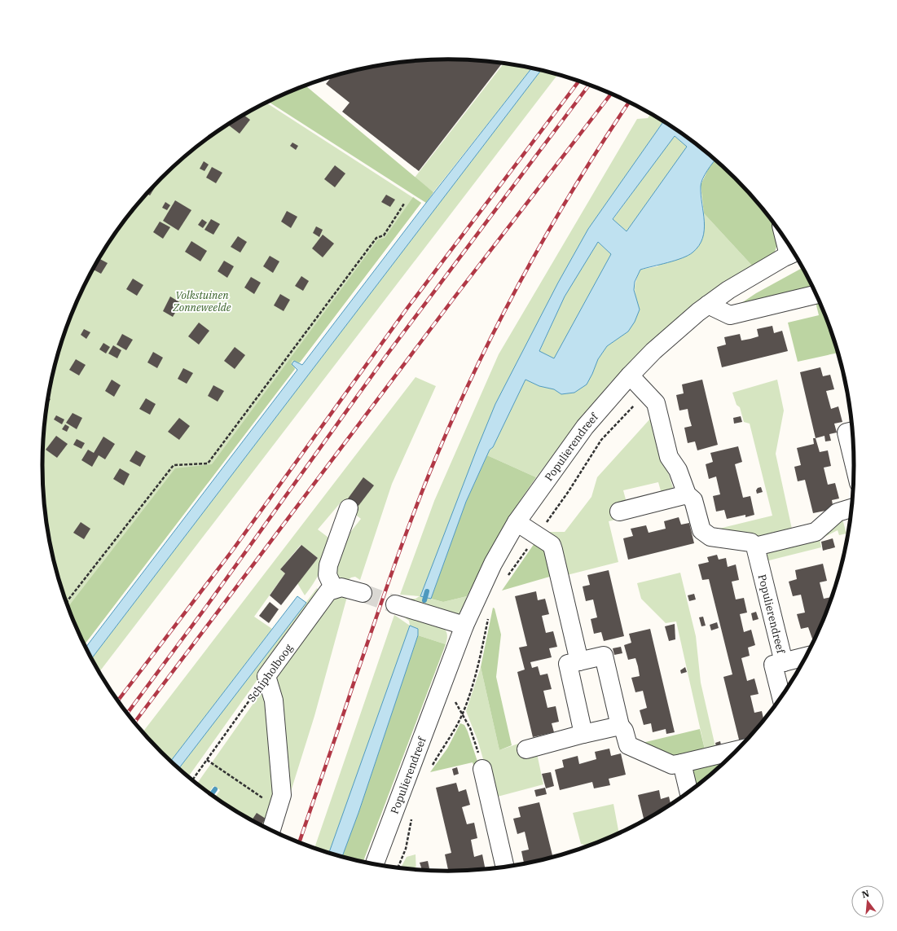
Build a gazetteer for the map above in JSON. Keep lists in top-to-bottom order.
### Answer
{
  "streets": {
    "street": ["Populierendreef", "Schipholboog"]
  },
  "parks": ["Volkstuinen Zonneweelde"],
  "north": "top"
}
